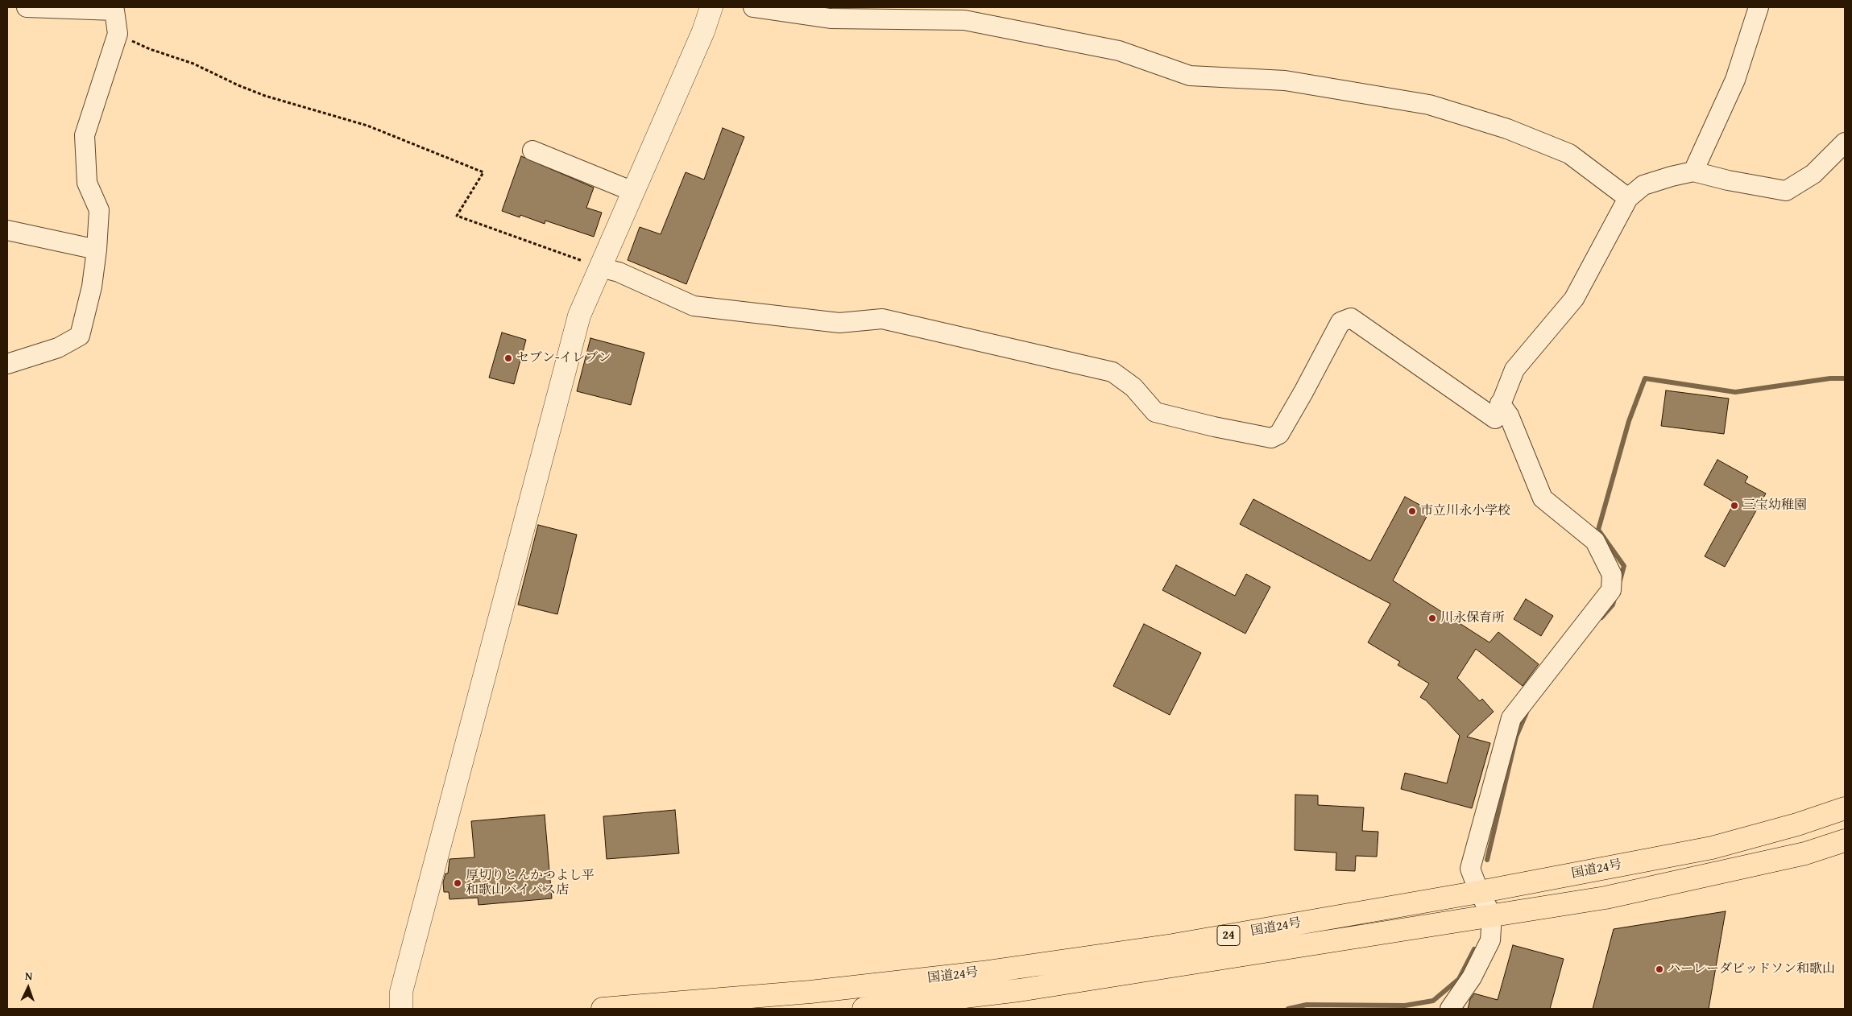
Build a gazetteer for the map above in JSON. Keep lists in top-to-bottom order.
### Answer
{
  "streets": {
    "highway": ["国道24号", "24"]
  },
  "places": [
    "セブン-イレブン",
    "三宝幼稚園",
    "市立川永小学校",
    "川永保育所",
    "厚切りとんかつよし平 和歌山バイパス店",
    "ハーレーダビッドソン和歌山"
  ],
  "north": "top"
}
